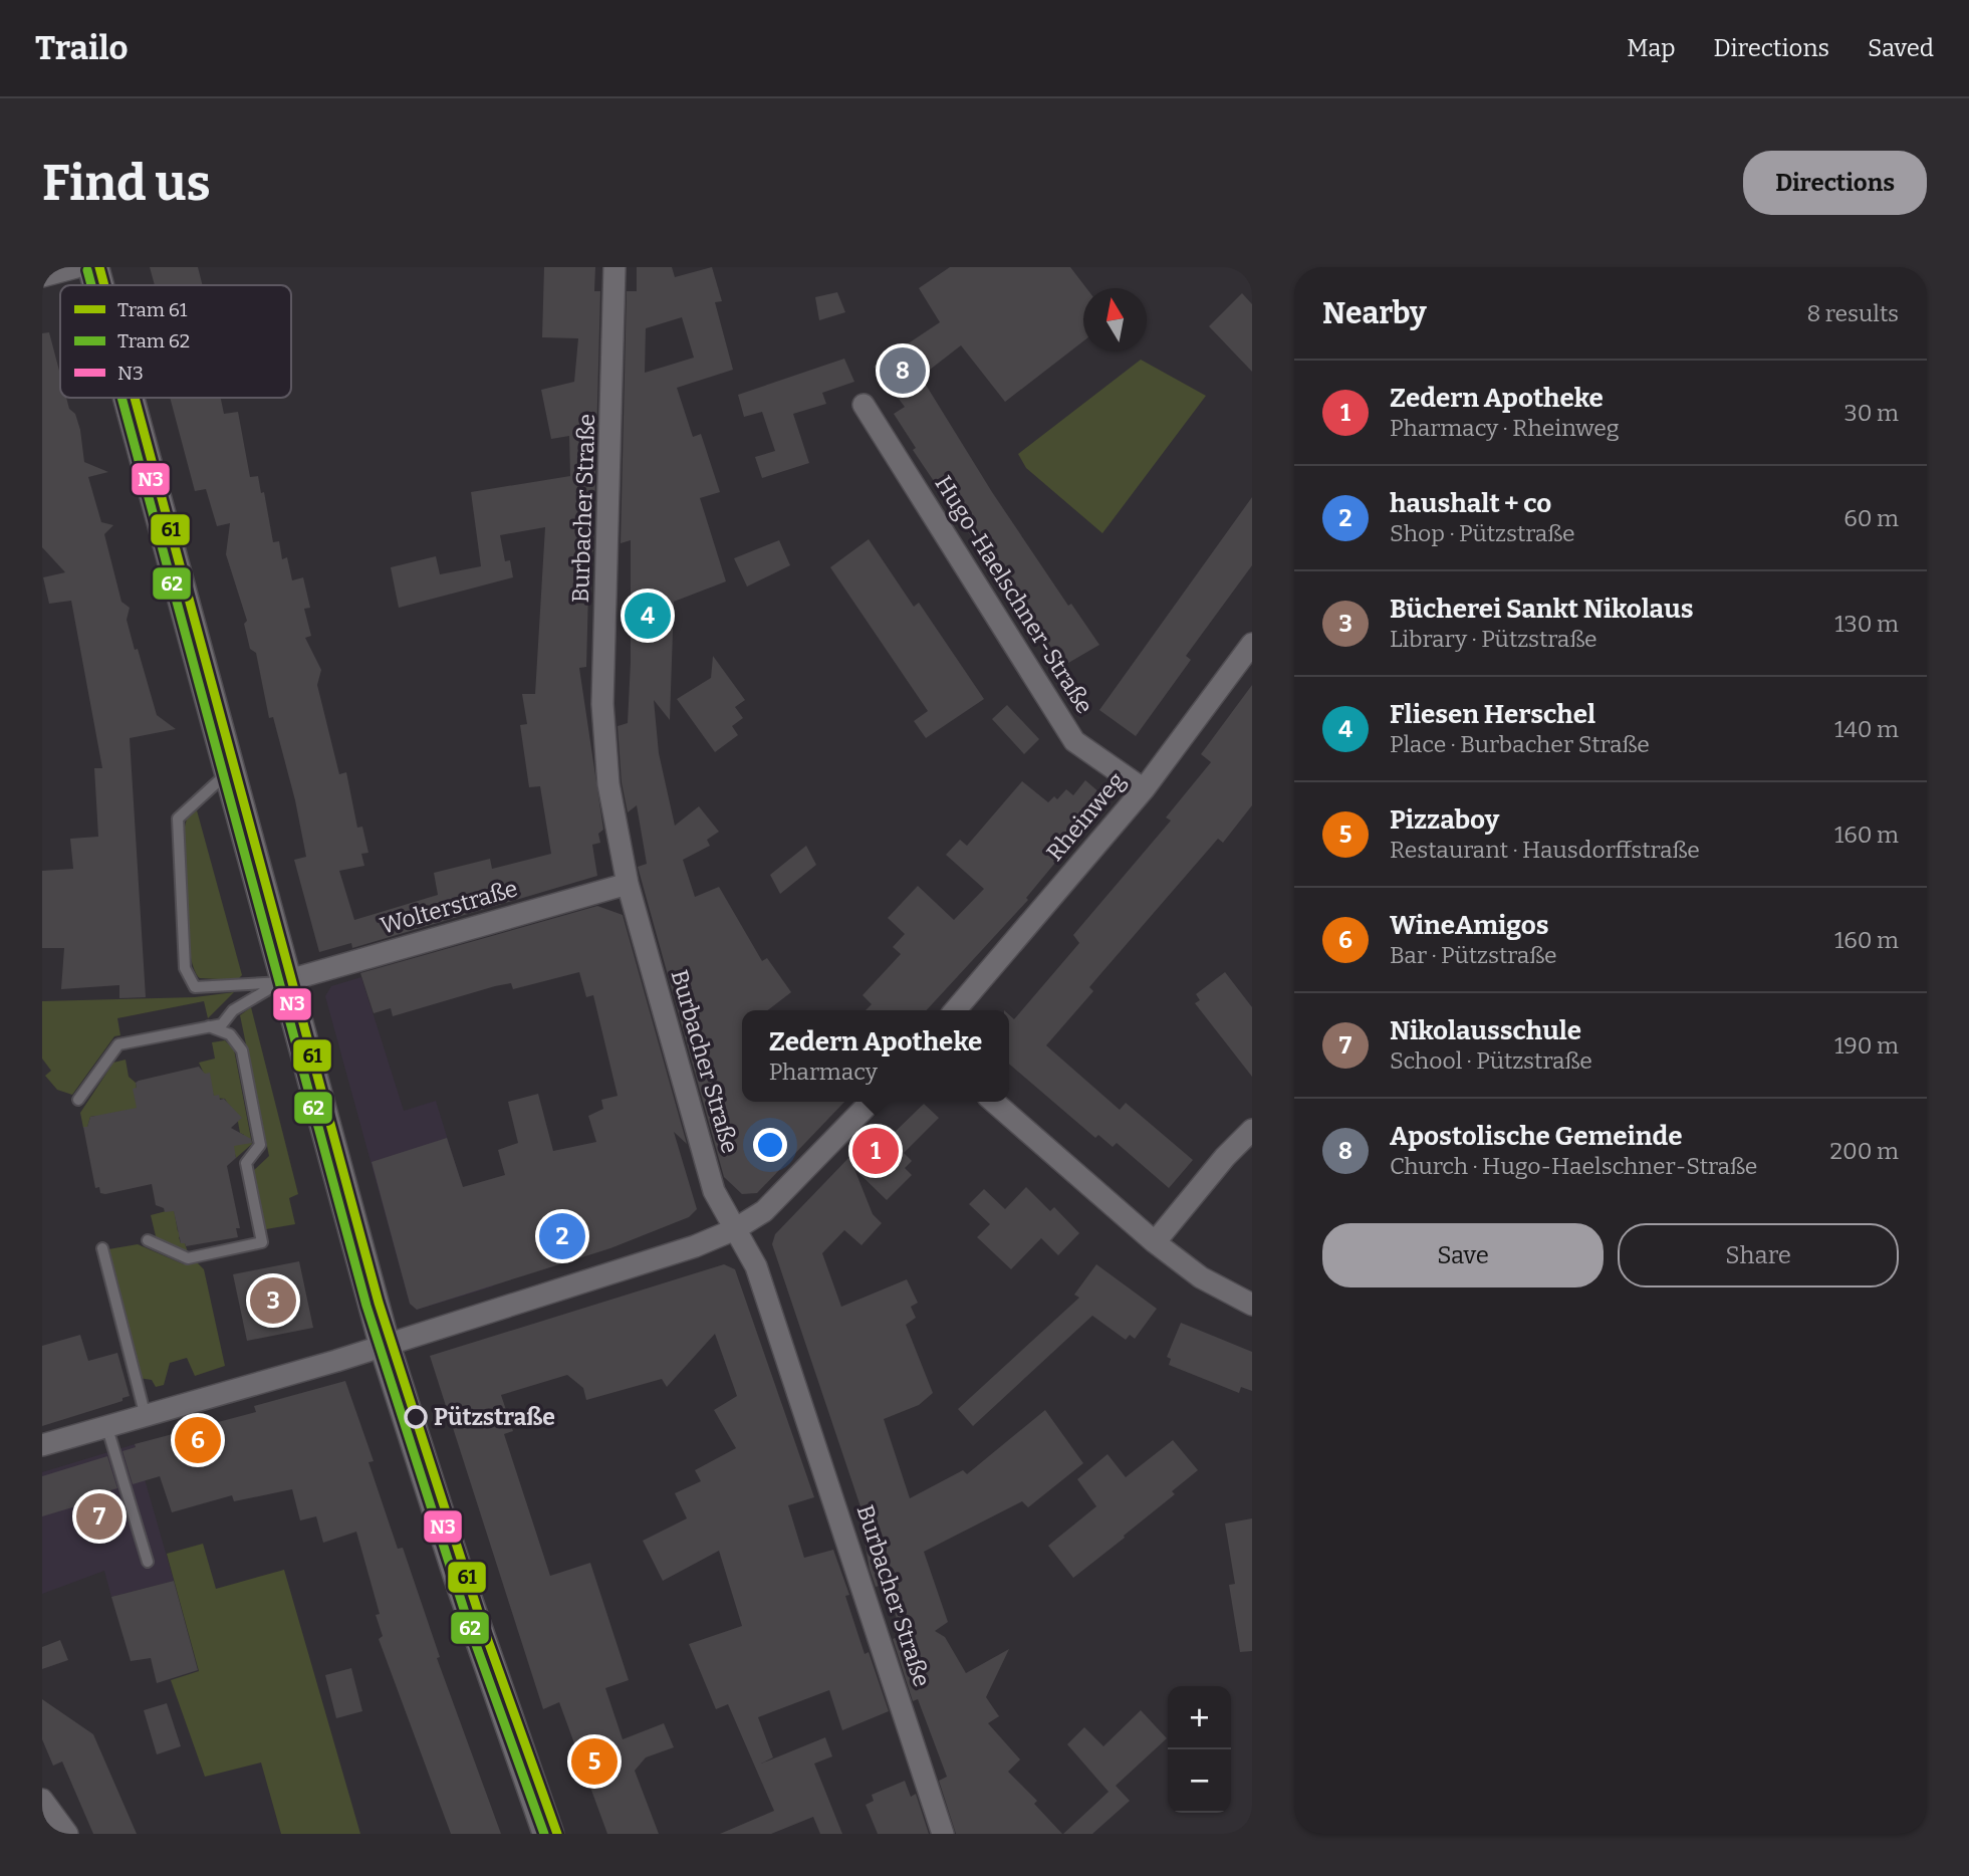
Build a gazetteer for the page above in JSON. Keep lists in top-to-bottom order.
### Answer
{
  "streets": {
    "street": [
      "Burbacher Straße",
      "Hugo-Haelschner-Straße",
      "Rheinweg",
      "Wolterstraße"
    ]
  },
  "crossings": [
    ["Burbacher Straße", "Wolterstraße"],
    ["Hugo-Haelschner-Straße", "Rheinweg"]
  ],
  "places": ["Pützstraße"],
  "lines": ["tram line 61", "transit line N3", "tram line 62"],
  "legend": ["Tram 61", "Tram 62", "N3"],
  "north": "top",
  "page": {
    "header": "Trailo",
    "nav": ["Map", "Directions", "Saved"],
    "buttons": [
      "Directions",
      ["Save", "Share"]
    ],
    "title": "Find us",
    "heading": ["Nearby", "8 results"],
    "pins": [
      "8",
      "4",
      "1",
      "2",
      "3",
      "6",
      "7",
      "5"
    ],
    "list": [
      {
        "mark": "1",
        "name": "Zedern Apotheke",
        "note": "Pharmacy · Rheinweg",
        "value": "30 m"
      },
      {
        "mark": "2",
        "name": "haushalt + co",
        "note": "Shop · Pützstraße",
        "value": "60 m"
      },
      {
        "mark": "3",
        "name": "Bücherei Sankt Nikolaus",
        "note": "Library · Pützstraße",
        "value": "130 m"
      },
      {
        "mark": "4",
        "name": "Fliesen Herschel",
        "note": "Place · Burbacher Straße",
        "value": "140 m"
      },
      {
        "mark": "5",
        "name": "Pizzaboy",
        "note": "Restaurant · Hausdorffstraße",
        "value": "160 m"
      },
      {
        "mark": "6",
        "name": "WineAmigos",
        "note": "Bar · Pützstraße",
        "value": "160 m"
      },
      {
        "mark": "7",
        "name": "Nikolausschule",
        "note": "School · Pützstraße",
        "value": "190 m"
      },
      {
        "mark": "8",
        "name": "Apostolische Gemeinde",
        "note": "Church · Hugo-Haelschner-Straße",
        "value": "200 m"
      }
    ],
    "popup": ["Zedern Apotheke", "Pharmacy"],
    "map_buttons": ["+", "−"]
  }
}
